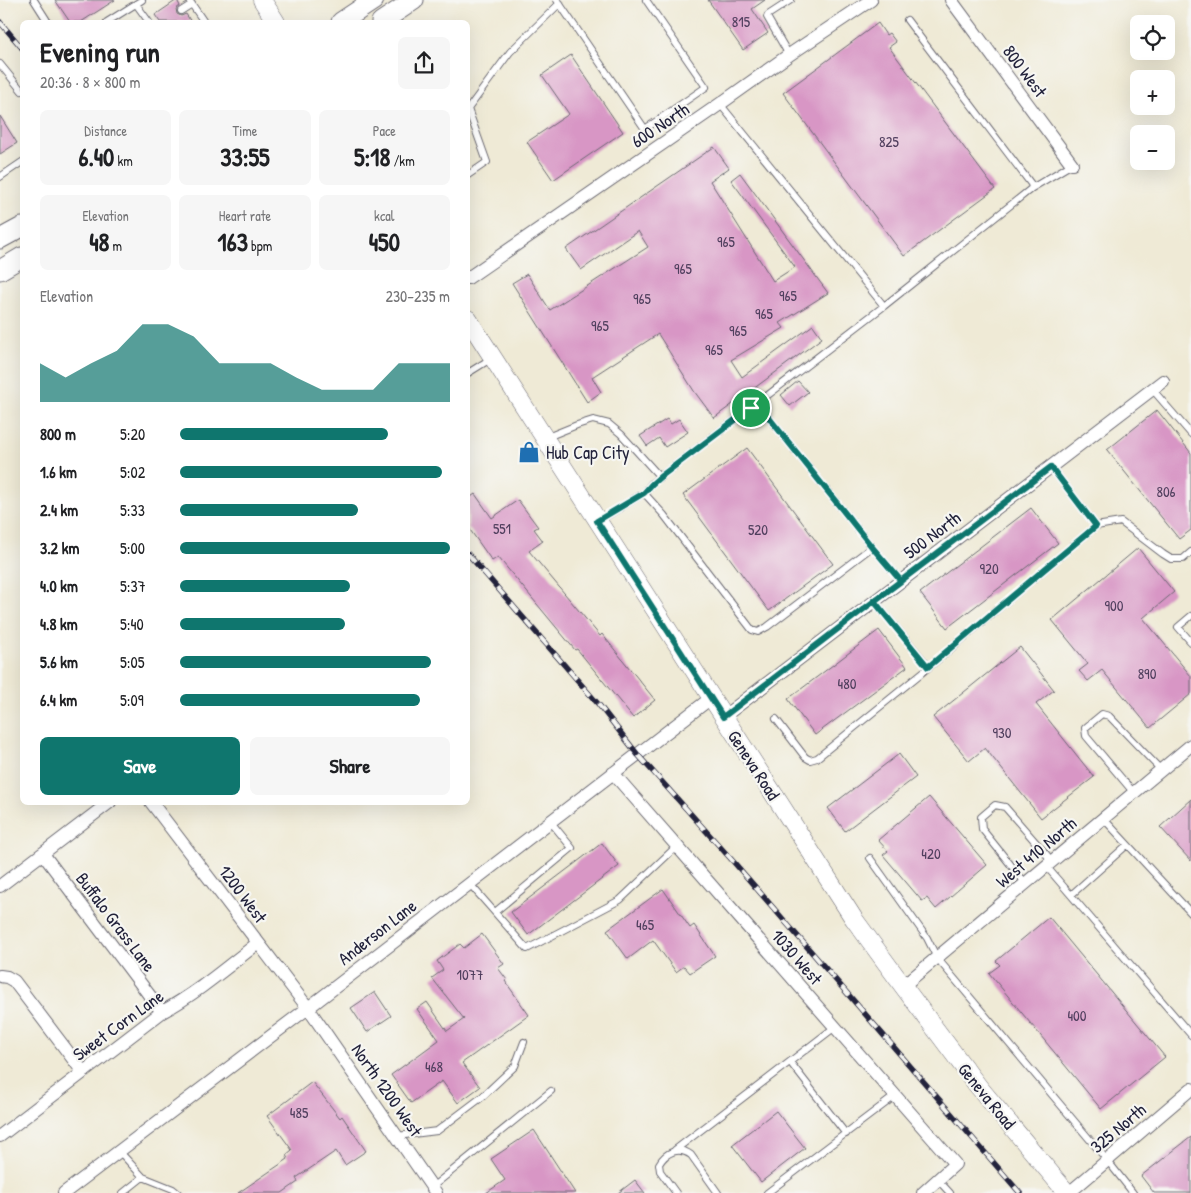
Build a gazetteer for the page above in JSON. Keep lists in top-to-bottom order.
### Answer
{
  "streets": {
    "main road": ["Geneva Road"],
    "street": [
      "800 West",
      "600 North",
      "500 North",
      "West 410 North",
      "1200 West",
      "Buffalo Grass Lane",
      "Anderson Lane",
      "1030 West",
      "Sweet Corn Lane",
      "North 1200 West",
      "325 North"
    ]
  },
  "crossings": [
    ["500 North", "Geneva Road"],
    ["Geneva Road", "West 410 North"],
    ["Geneva Road", "Anderson Lane"],
    ["Geneva Road", "325 North"],
    ["1200 West", "Anderson Lane"],
    ["1200 West", "Sweet Corn Lane"],
    ["1200 West", "North 1200 West"],
    ["Buffalo Grass Lane", "Sweet Corn Lane"],
    ["Anderson Lane", "1030 West"],
    ["Anderson Lane", "North 1200 West"]
  ],
  "places": {
    "shop": ["Hub Cap City"]
  },
  "house_numbers": [
    "815",
    "825",
    "965",
    "965",
    "965",
    "965",
    "965",
    "965",
    "965",
    "965",
    "806",
    "551",
    "520",
    "920",
    "900",
    "890",
    "480",
    "930",
    "420",
    "465",
    "1077",
    "400",
    "468",
    "485"
  ],
  "page": {
    "map_buttons": ["+", "−"],
    "heading": ["Evening run", "20:36 · 8 × 800 m"],
    "stats": [
      ["Distance", "6.40 km"],
      ["Time", "33:55"],
      ["Pace", "5:18 /km"],
      ["Elevation", "48 m"],
      ["Heart rate", "163 bpm"],
      ["kcal", "450"]
    ],
    "chart": ["Elevation", "230–235 m"],
    "list": [
      {
        "name": "800 m",
        "note": "5:20"
      },
      {
        "name": "1.6 km",
        "note": "5:02"
      },
      {
        "name": "2.4 km",
        "note": "5:33"
      },
      {
        "name": "3.2 km",
        "note": "5:00"
      },
      {
        "name": "4.0 km",
        "note": "5:37"
      },
      {
        "name": "4.8 km",
        "note": "5:40"
      },
      {
        "name": "5.6 km",
        "note": "5:05"
      },
      {
        "name": "6.4 km",
        "note": "5:09"
      }
    ],
    "buttons": ["Save", "Share"]
  }
}
